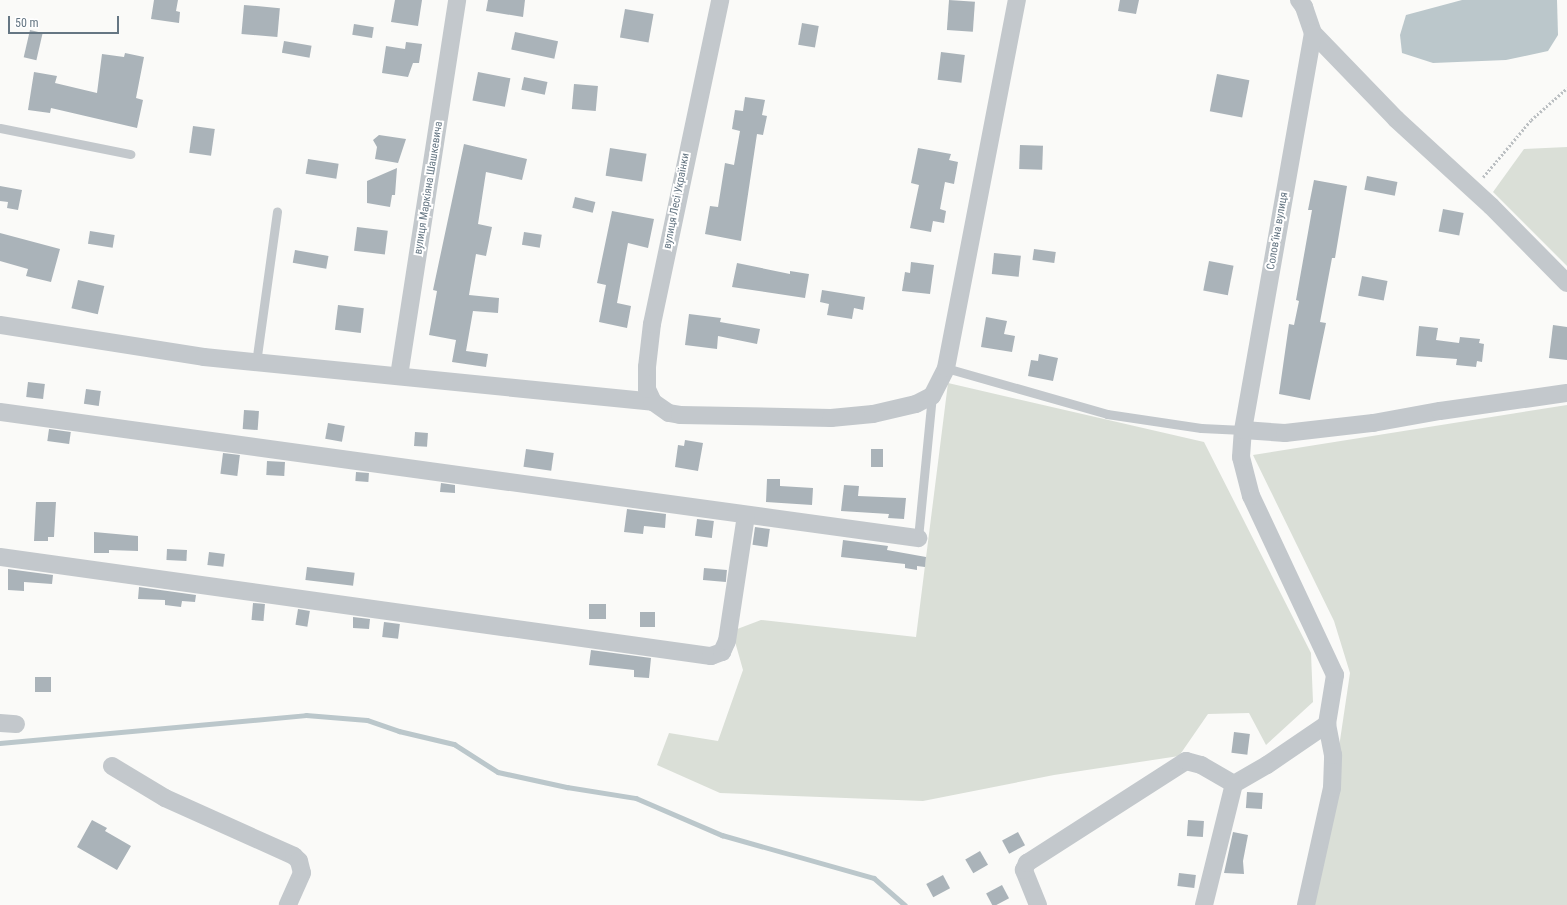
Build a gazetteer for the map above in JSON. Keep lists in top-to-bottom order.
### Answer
{
  "streets": {
    "street": ["вулиця Маркіяна Шашкевича", "вулиця Лесі Українки", "Соловʼїна вулиця"]
  },
  "scale_bar": "50 m"
}
